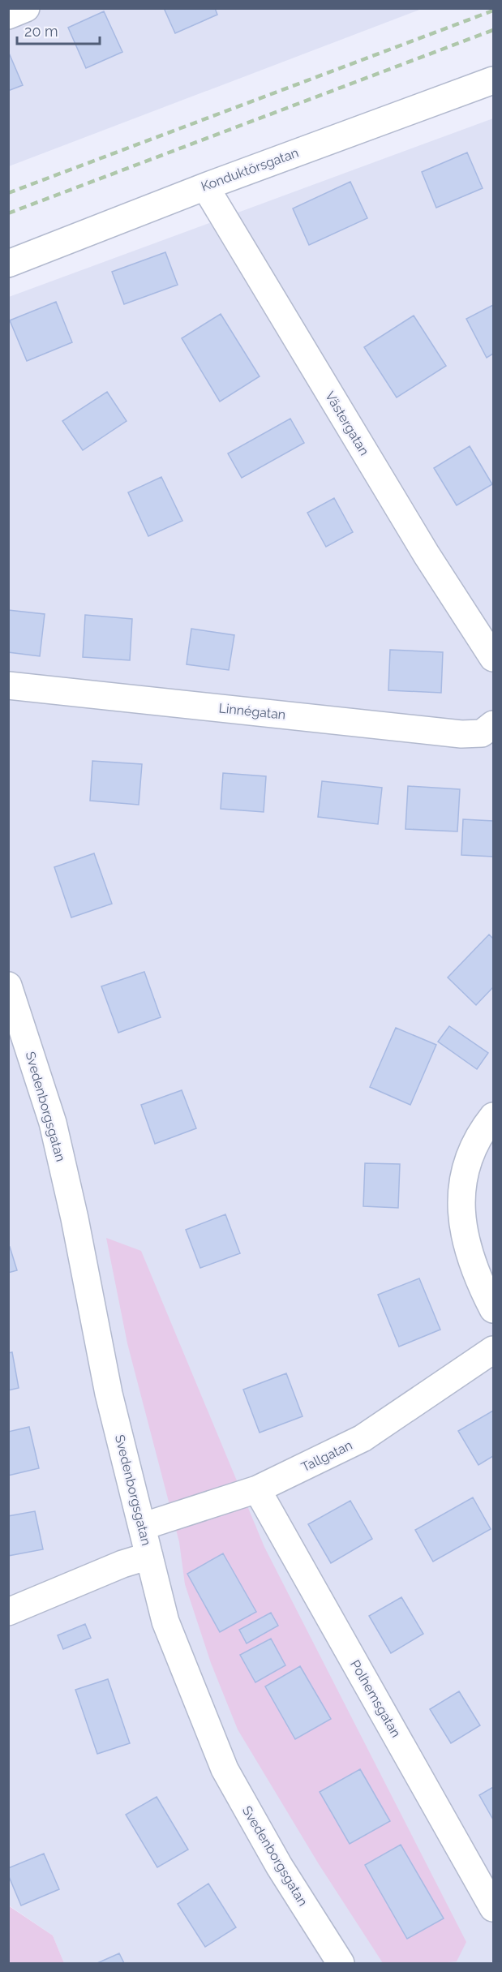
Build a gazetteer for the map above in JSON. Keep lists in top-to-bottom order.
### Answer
{
  "streets": {
    "street": [
      "Konduktörsgatan",
      "Västergatan",
      "Linnégatan",
      "Svedenborgsgatan",
      "Tallgatan",
      "Polhemsgatan"
    ]
  },
  "crossings": [
    ["Konduktörsgatan", "Västergatan"],
    ["Svedenborgsgatan", "Tallgatan"],
    ["Tallgatan", "Polhemsgatan"]
  ],
  "scale_bar": "20 m"
}
